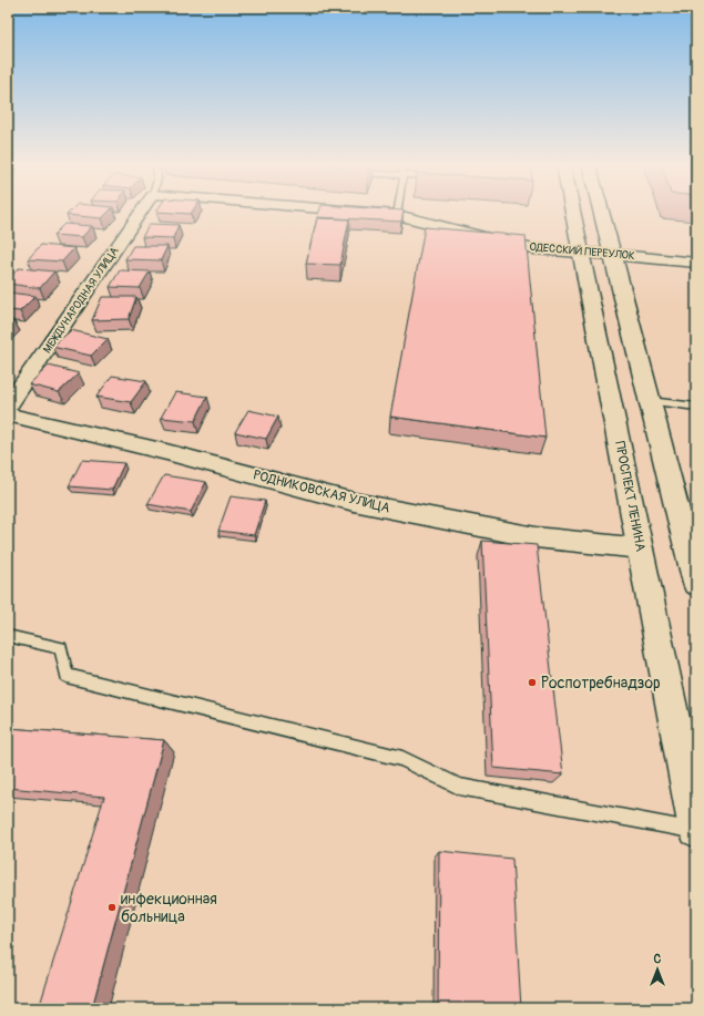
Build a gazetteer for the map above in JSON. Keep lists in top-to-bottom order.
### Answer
{
  "streets": {
    "main road": ["ОДЕССКИЙ ПЕРЕУЛОК", "ПРОСПЕКТ ЛЕНИНА"],
    "street": ["МЕЖДУНАРОДНАЯ УЛИЦА", "РОДНИКОВСКАЯ УЛИЦА"]
  },
  "crossings": [
    ["ОДЕССКИЙ ПЕРЕУЛОК", "ПРОСПЕКТ ЛЕНИНА"],
    ["РОДНИКОВСКАЯ УЛИЦА", "ПРОСПЕКТ ЛЕНИНА"]
  ],
  "places": ["Роспотребнадзор", "инфекционная больница"],
  "north": "top"
}
